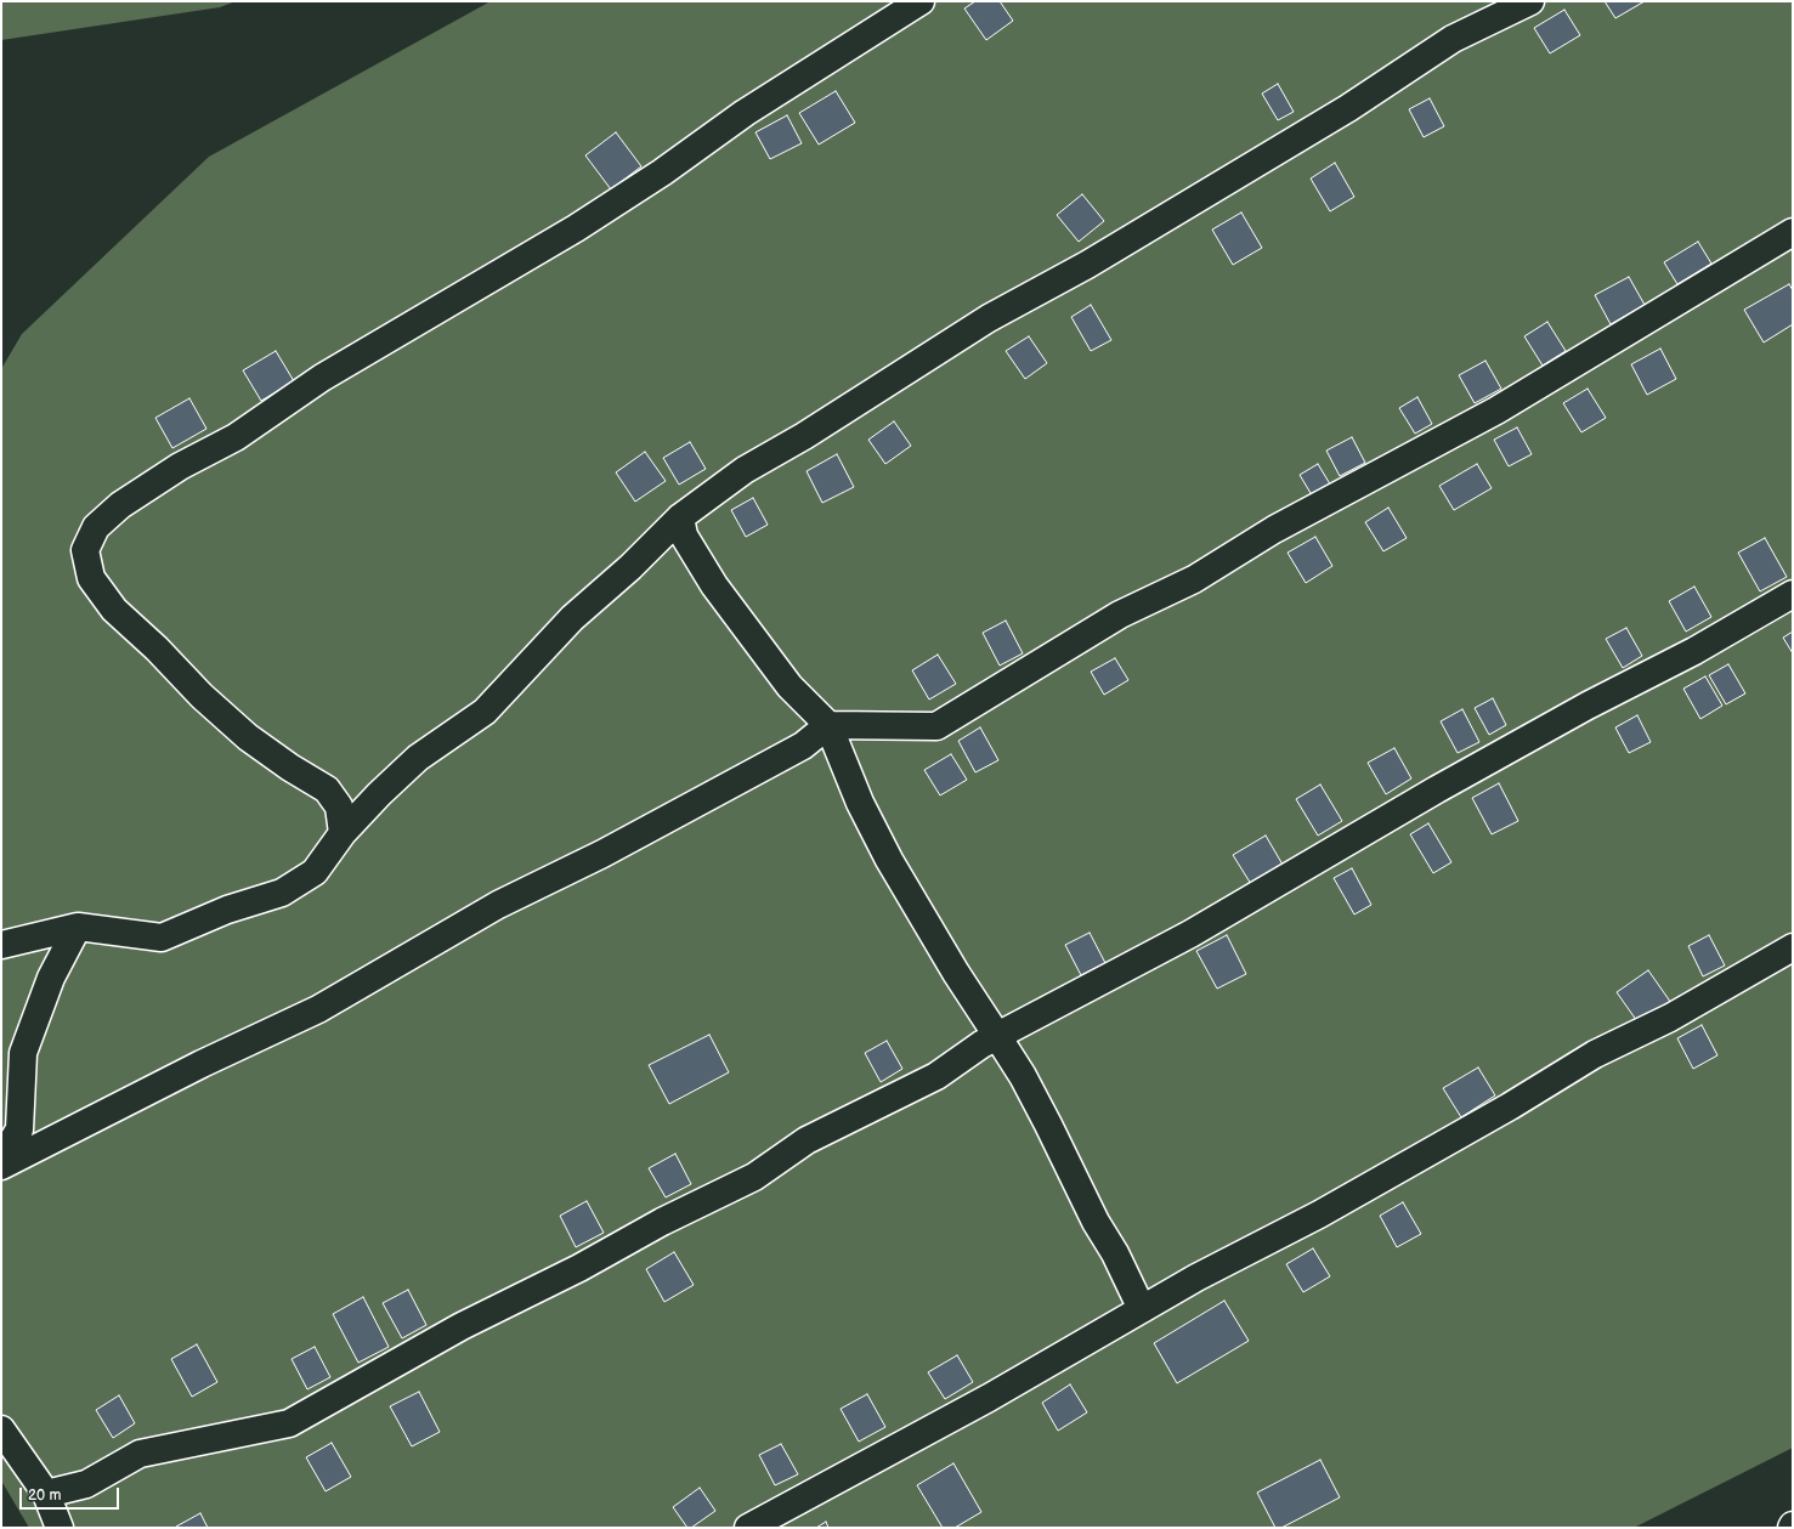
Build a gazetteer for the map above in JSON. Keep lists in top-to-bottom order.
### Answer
{
  "scale_bar": "20 m"
}
